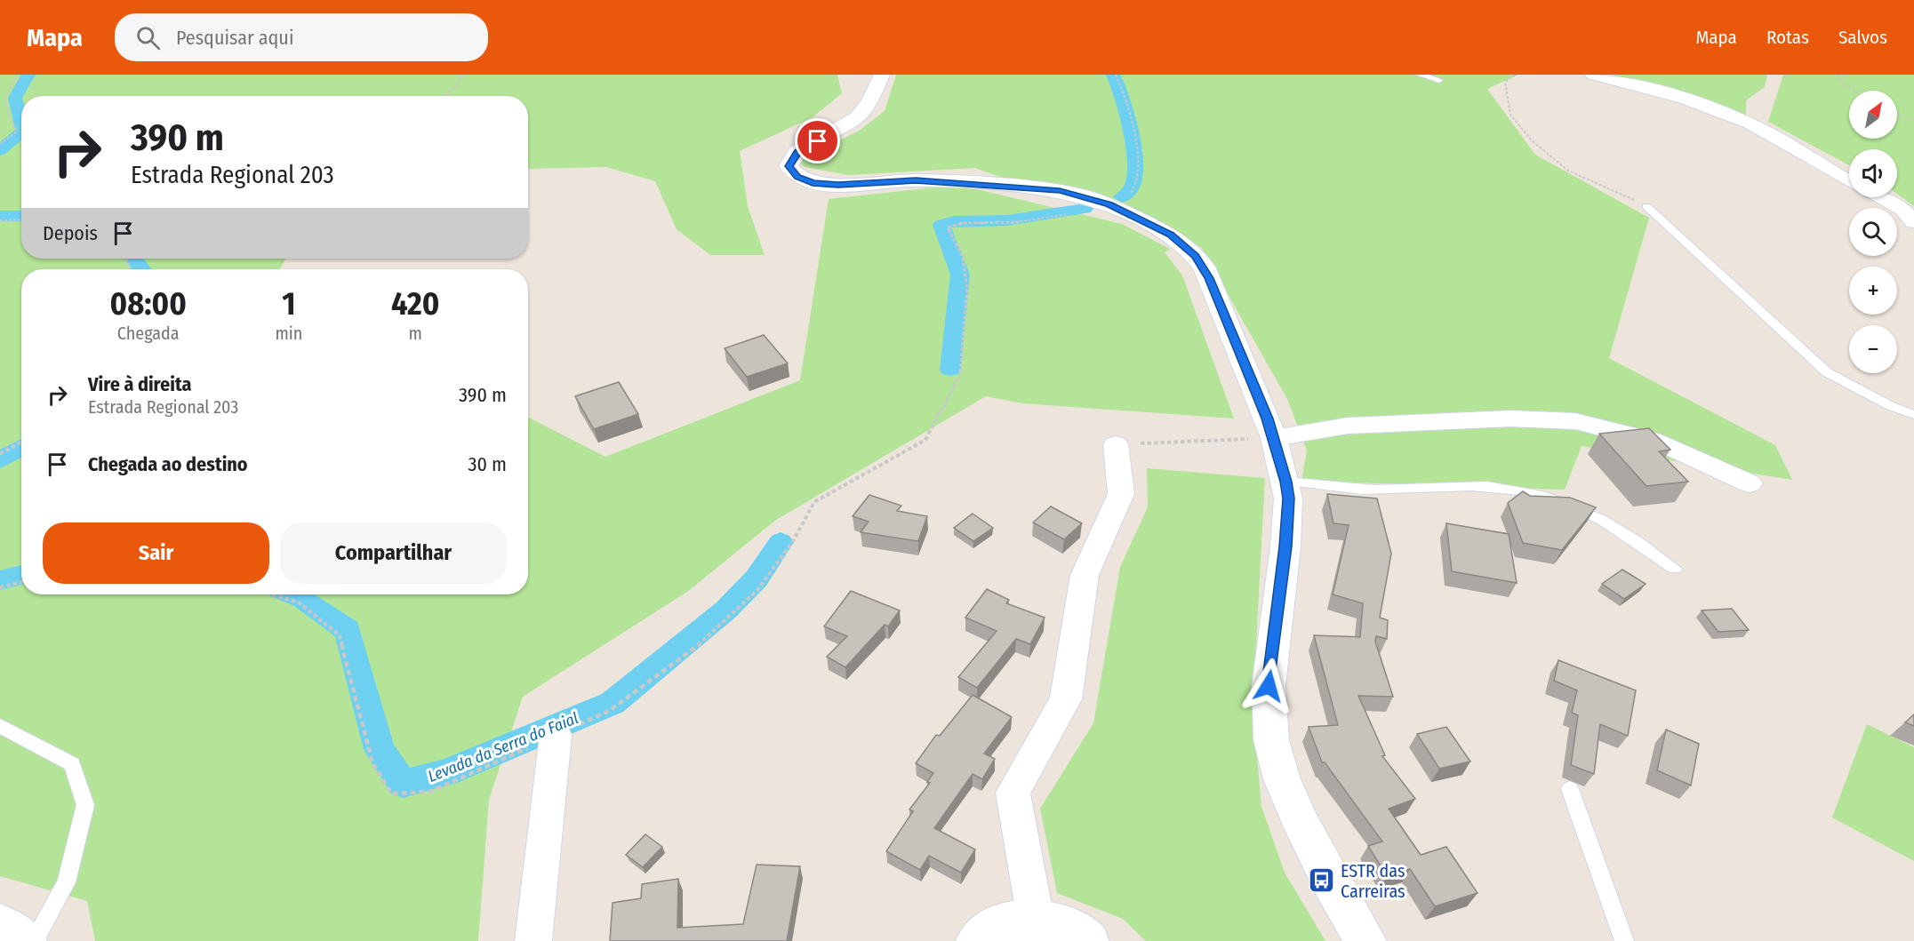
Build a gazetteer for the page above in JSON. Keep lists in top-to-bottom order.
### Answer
{
  "water": ["Levada da Serra do Faial"],
  "places": {
    "bus stop": ["ESTR das Carreiras"]
  },
  "north": "top right",
  "page": {
    "header": "Mapa",
    "search": "Pesquisar aqui",
    "nav": ["Mapa", "Rotas", "Salvos"],
    "map_buttons": ["+", "−"],
    "turn": ["390 m", "Estrada Regional 203"],
    "then": "Depois",
    "eta": [
      "08:00",
      "Chegada",
      "1",
      "min",
      "420",
      "m"
    ],
    "list": [
      {
        "name": "Vire à direita",
        "note": "Estrada Regional 203",
        "value": "390 m"
      },
      {
        "name": "Chegada ao destino",
        "value": "30 m"
      }
    ],
    "buttons": ["Sair", "Compartilhar"]
  }
}
